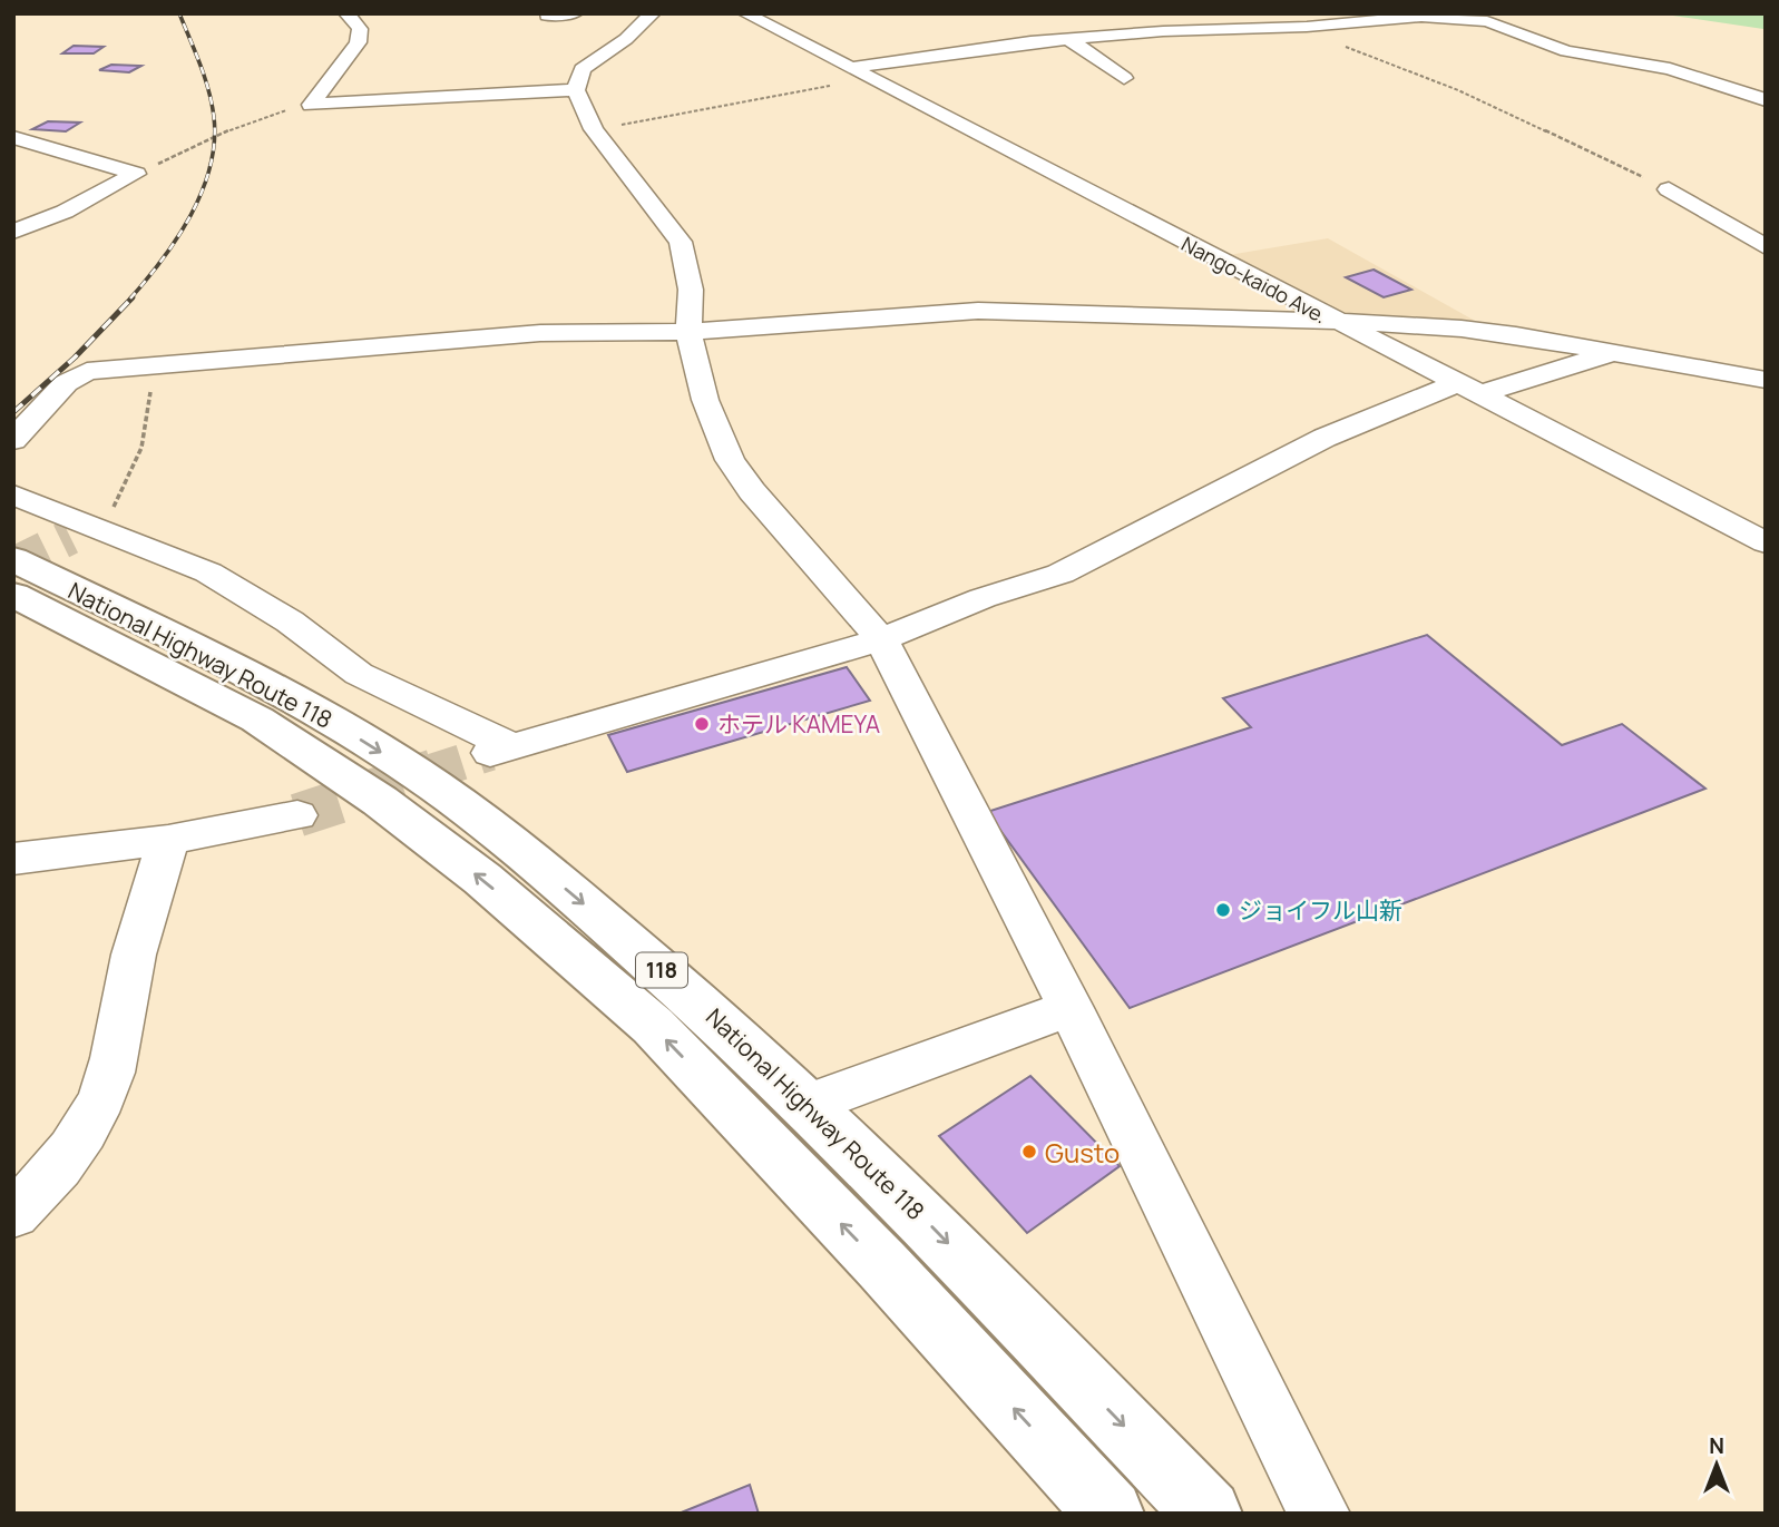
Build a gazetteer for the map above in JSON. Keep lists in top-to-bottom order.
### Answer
{
  "streets": {
    "highway": ["National Highway Route 118", "118"],
    "street": ["Nango-kaido Ave."]
  },
  "places": ["ホテル KAMEYA", "ジョイフル山新", "Gusto"],
  "north": "top"
}
